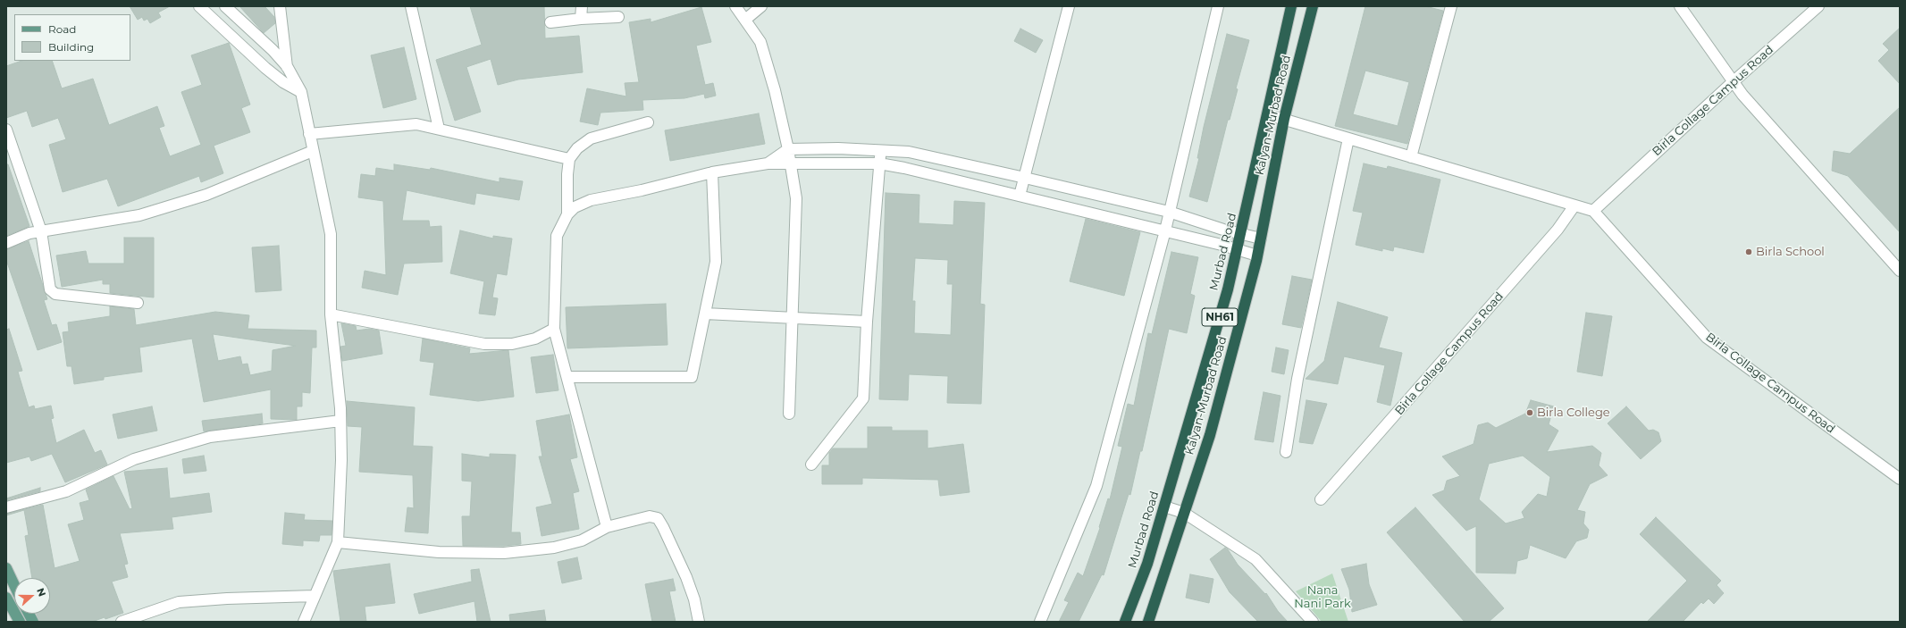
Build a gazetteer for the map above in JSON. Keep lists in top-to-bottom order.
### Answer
{
  "streets": {
    "highway": ["Kalyan-Murbad Road", "Murbad Road", "NH61"],
    "street": ["Birla Collage Campus Road"]
  },
  "parks": ["Nana Nani Park"],
  "places": ["Birla School", "Birla College"],
  "legend": ["Road", "Building"],
  "north": "right"
}
